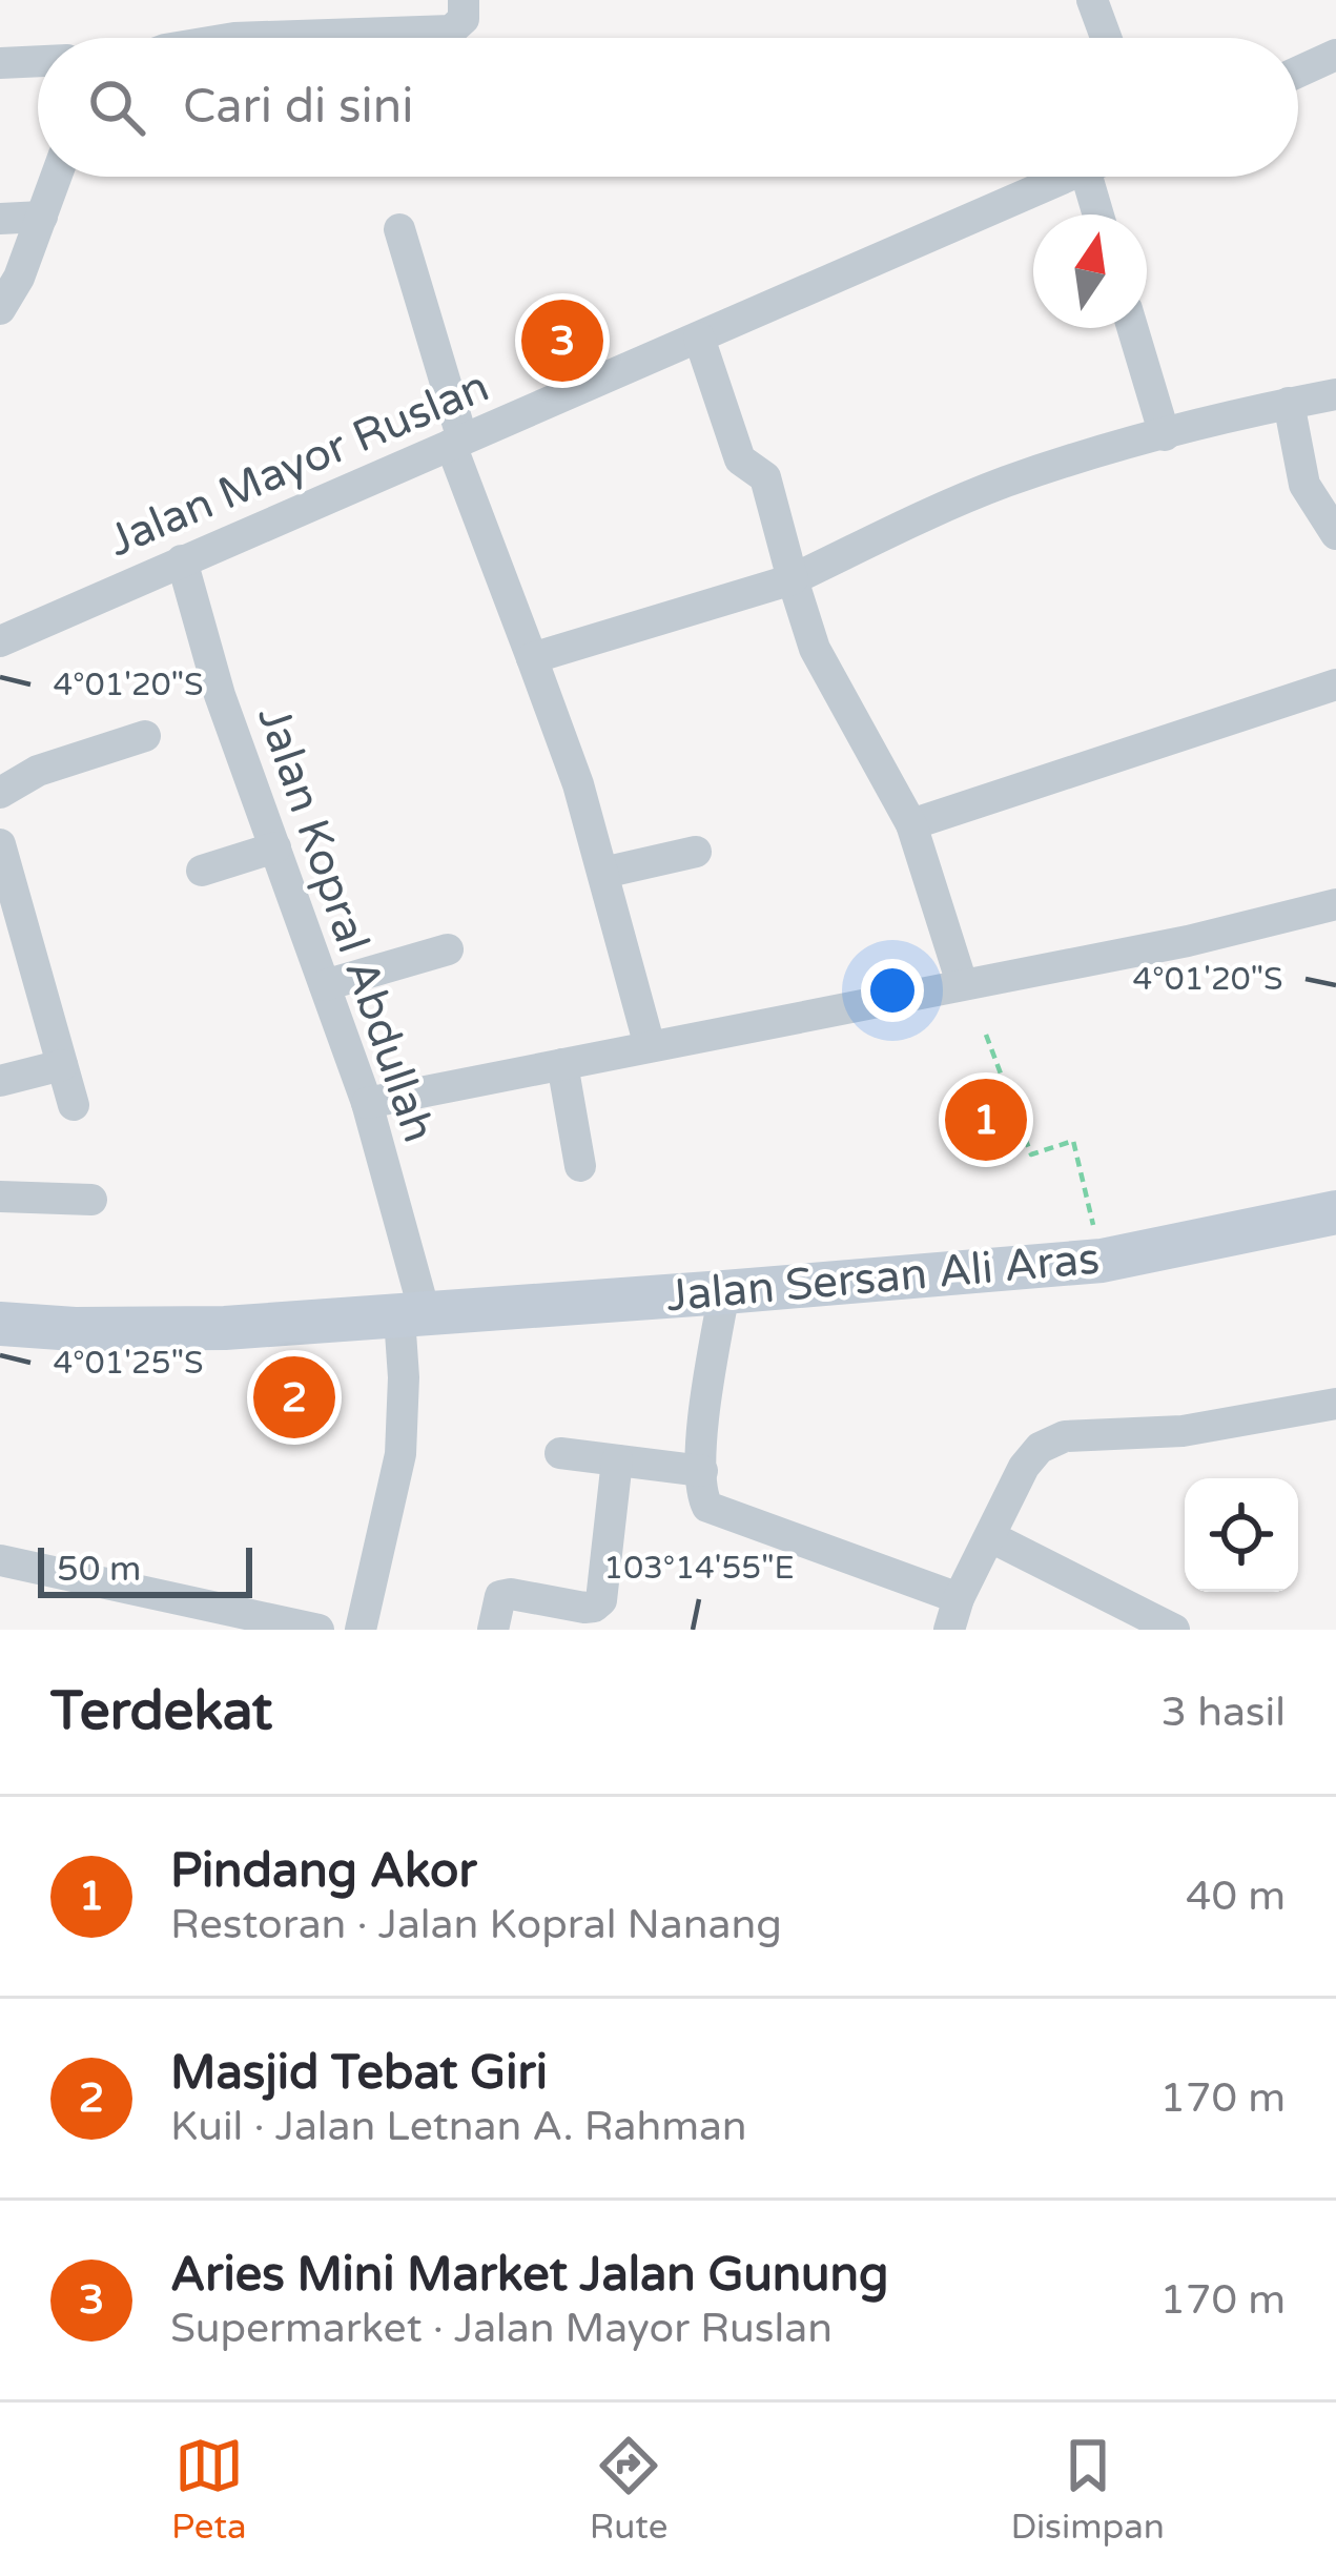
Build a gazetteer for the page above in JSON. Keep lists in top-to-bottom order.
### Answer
{
  "streets": {
    "street": ["Jalan Mayor Ruslan", "Jalan Kopral Abdullah", "Jalan Sersan Ali Aras"]
  },
  "crossings": [
    ["Jalan Mayor Ruslan", "Jalan Kopral Abdullah"],
    ["Jalan Kopral Abdullah", "Jalan Sersan Ali Aras"]
  ],
  "scale_bar": "50 m",
  "north": "top",
  "page": {
    "search": "Cari di sini",
    "pins": ["3", "1", "2"],
    "scale": "50 m",
    "heading": ["Terdekat", "3 hasil"],
    "list": [
      {
        "mark": "1",
        "name": "Pindang Akor",
        "note": "Restoran · Jalan Kopral Nanang",
        "value": "40 m"
      },
      {
        "mark": "2",
        "name": "Masjid Tebat Giri",
        "note": "Kuil · Jalan Letnan A. Rahman",
        "value": "170 m"
      },
      {
        "mark": "3",
        "name": "Aries Mini Market Jalan Gunung",
        "note": "Supermarket · Jalan Mayor Ruslan",
        "value": "170 m"
      }
    ],
    "nav": ["Peta", "Rute", "Disimpan"]
  },
  "coordinates": ["4°01'20\"S", "4°01'25\"S", "103°14'55\"E"]
}
